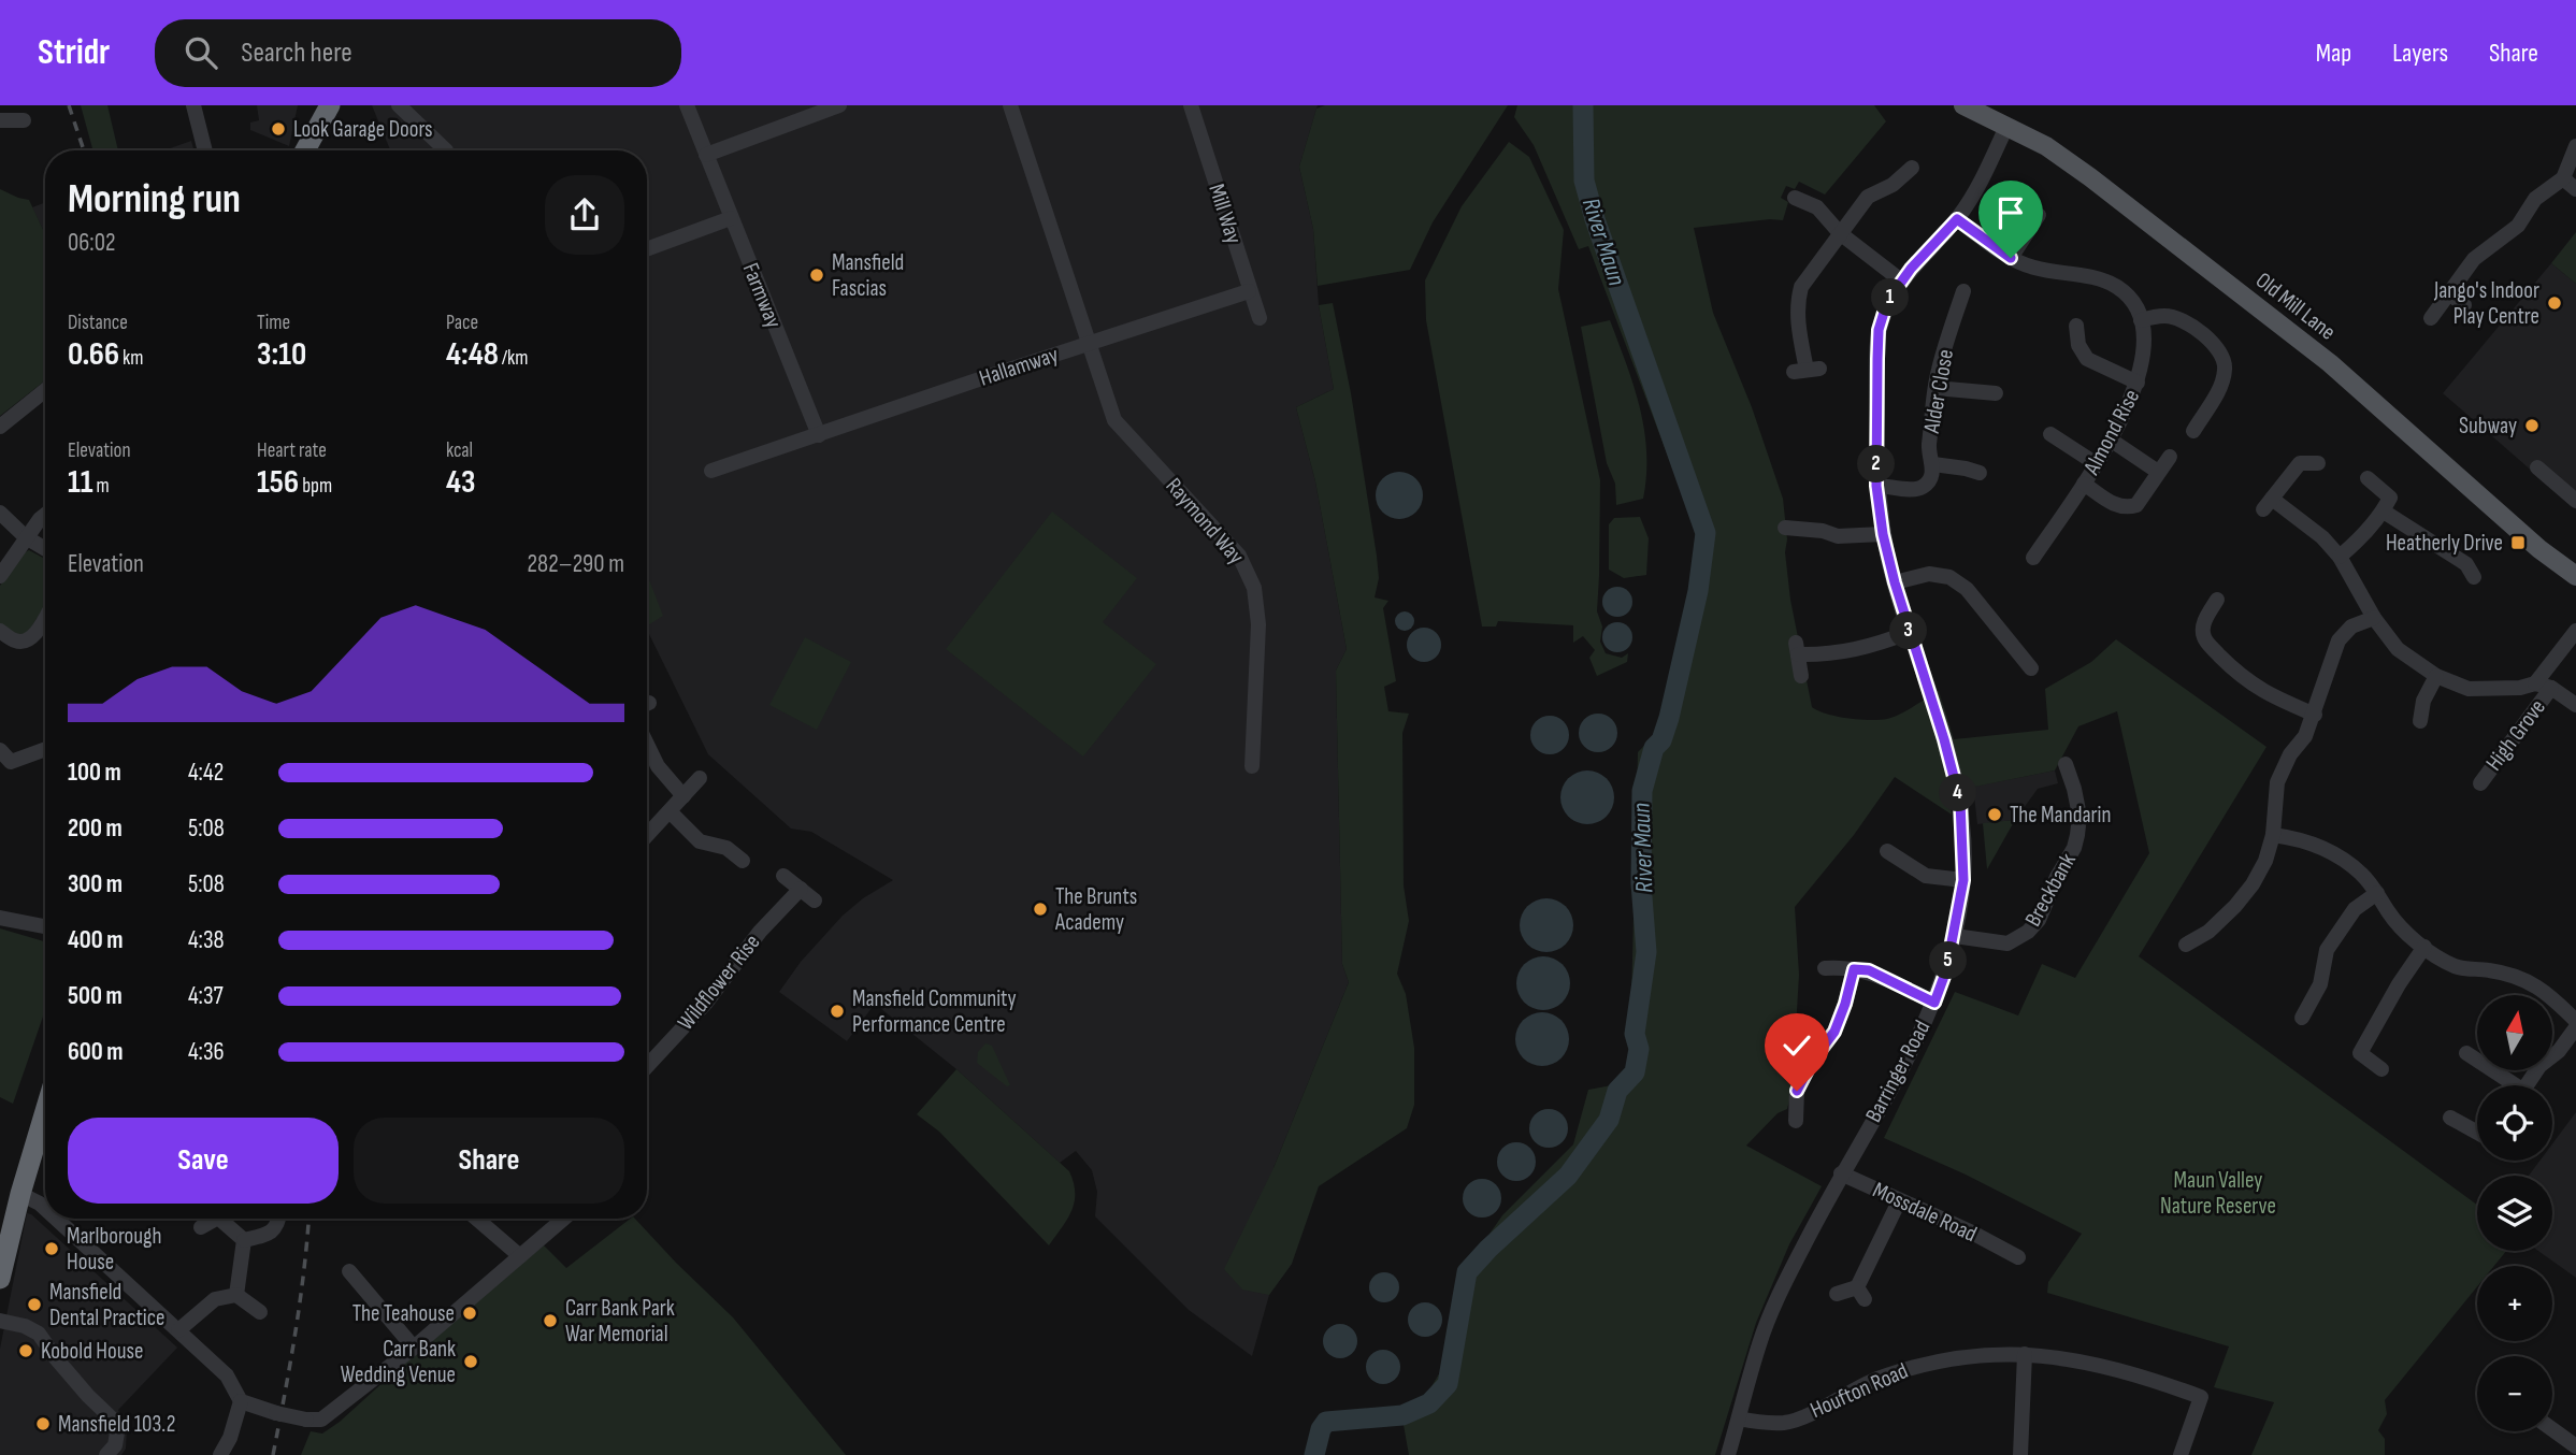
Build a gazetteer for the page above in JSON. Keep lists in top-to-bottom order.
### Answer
{
  "streets": {
    "main road": ["Old Mill Lane"],
    "street": [
      "Mill Way",
      "Farmway",
      "Hallamway",
      "Alder Close",
      "Almond Rise",
      "Raymond Way",
      "High Grove",
      "Breckbank",
      "Wildflower Rise",
      "Barringer Road",
      "Mossdale Road",
      "Houfton Road"
    ]
  },
  "crossings": [
    ["Farmway", "Hallamway"],
    ["Old Mill Lane", "Barringer Road"],
    ["Hallamway", "Raymond Way"],
    ["Alder Close", "Barringer Road"],
    ["Breckbank", "Barringer Road"],
    ["Barringer Road", "Mossdale Road"],
    ["Barringer Road", "Houfton Road"]
  ],
  "water": ["River Maun"],
  "parks": ["Maun Valley Nature Reserve"],
  "places": {
    "other": [
      "Look Garage Doors",
      "Mansfield Fascias",
      "Jango's Indoor Play Centre",
      "Subway",
      "The Mandarin",
      "The Brunts Academy",
      "Mansfield Community Performance Centre",
      "Marlborough House",
      "Mansfield Dental Practice",
      "The Teahouse",
      "Carr Bank Park War Memorial",
      "Kobold House",
      "Carr Bank Wedding Venue",
      "Mansfield 103.2"
    ],
    "transit": ["Heatherly Drive"]
  },
  "north": "top",
  "page": {
    "header": "Stridr",
    "search": "Search here",
    "nav": ["Map", "Layers", "Share"],
    "heading": ["Morning run", "06:02"],
    "pins": [
      "1",
      "2",
      "3",
      "4",
      "5"
    ],
    "stats": [
      ["Distance", "0.66 km"],
      ["Time", "3:10"],
      ["Pace", "4:48 /km"],
      ["Elevation", "11 m"],
      ["Heart rate", "156 bpm"],
      ["kcal", "43"]
    ],
    "chart": ["Elevation", "282–290 m"],
    "list": [
      {
        "name": "100 m",
        "note": "4:42"
      },
      {
        "name": "200 m",
        "note": "5:08"
      },
      {
        "name": "300 m",
        "note": "5:08"
      },
      {
        "name": "400 m",
        "note": "4:38"
      },
      {
        "name": "500 m",
        "note": "4:37"
      },
      {
        "name": "600 m",
        "note": "4:36"
      }
    ],
    "map_buttons": ["+", "−"],
    "buttons": ["Save", "Share"]
  }
}
